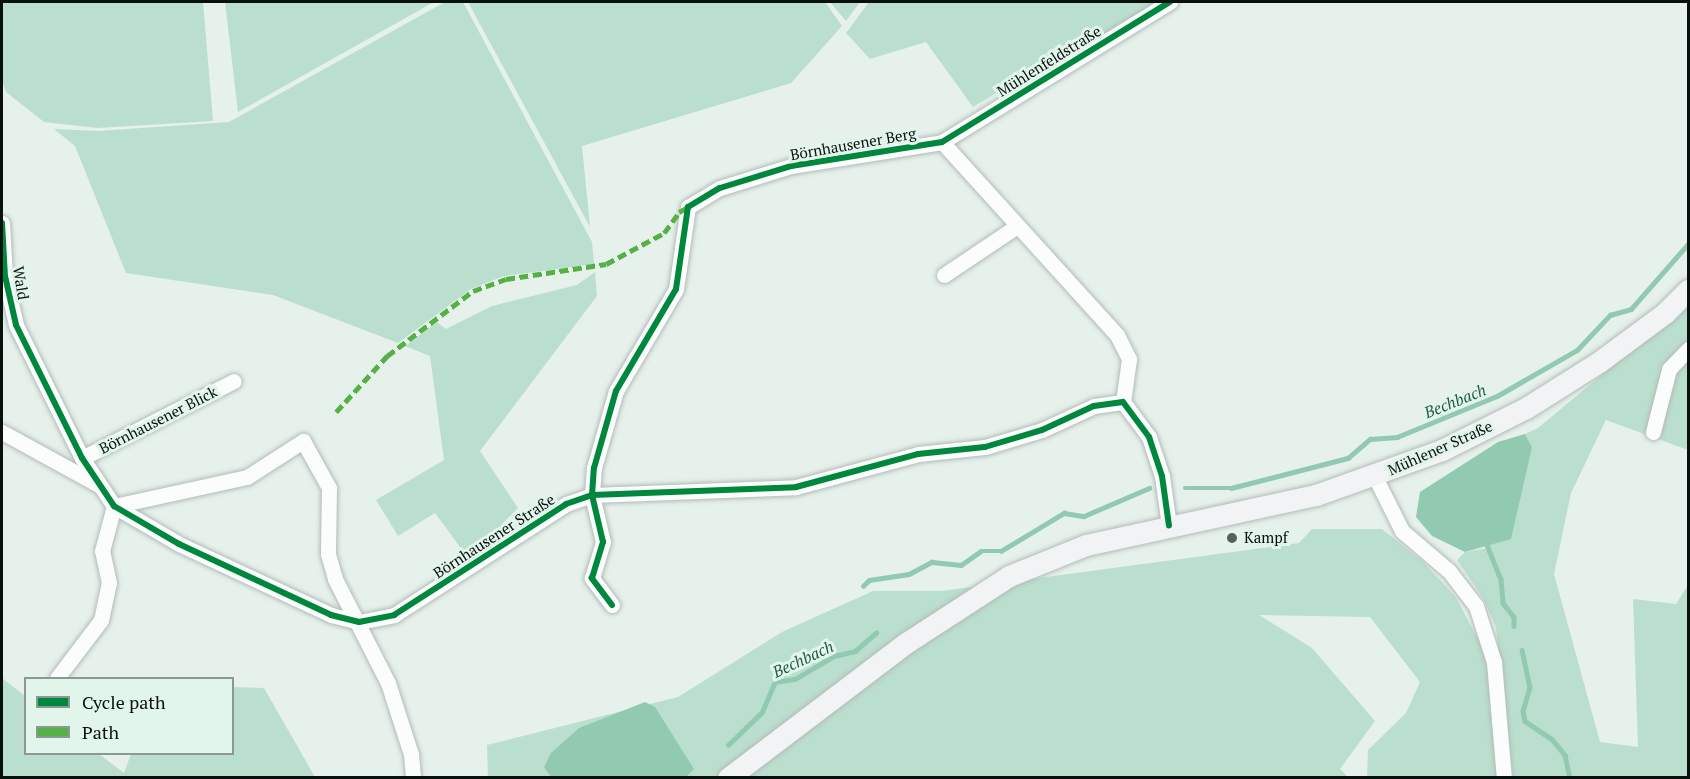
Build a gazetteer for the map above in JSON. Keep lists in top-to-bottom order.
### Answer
{
  "streets": {
    "main road": ["Mühlener Straße"],
    "street": [
      "Mühlenfeldstraße",
      "Börnhausener Berg",
      "Wald",
      "Börnhausener Blick",
      "Börnhausener Straße"
    ]
  },
  "crossings": [
    ["Mühlenfeldstraße", "Börnhausener Berg"],
    ["Börnhausener Berg", "Börnhausener Straße"],
    ["Wald", "Börnhausener Straße"],
    ["Börnhausener Blick", "Börnhausener Straße"]
  ],
  "water": ["Bechbach"],
  "places": ["Kampf"],
  "legend": ["Cycle path", "Path"]
}
